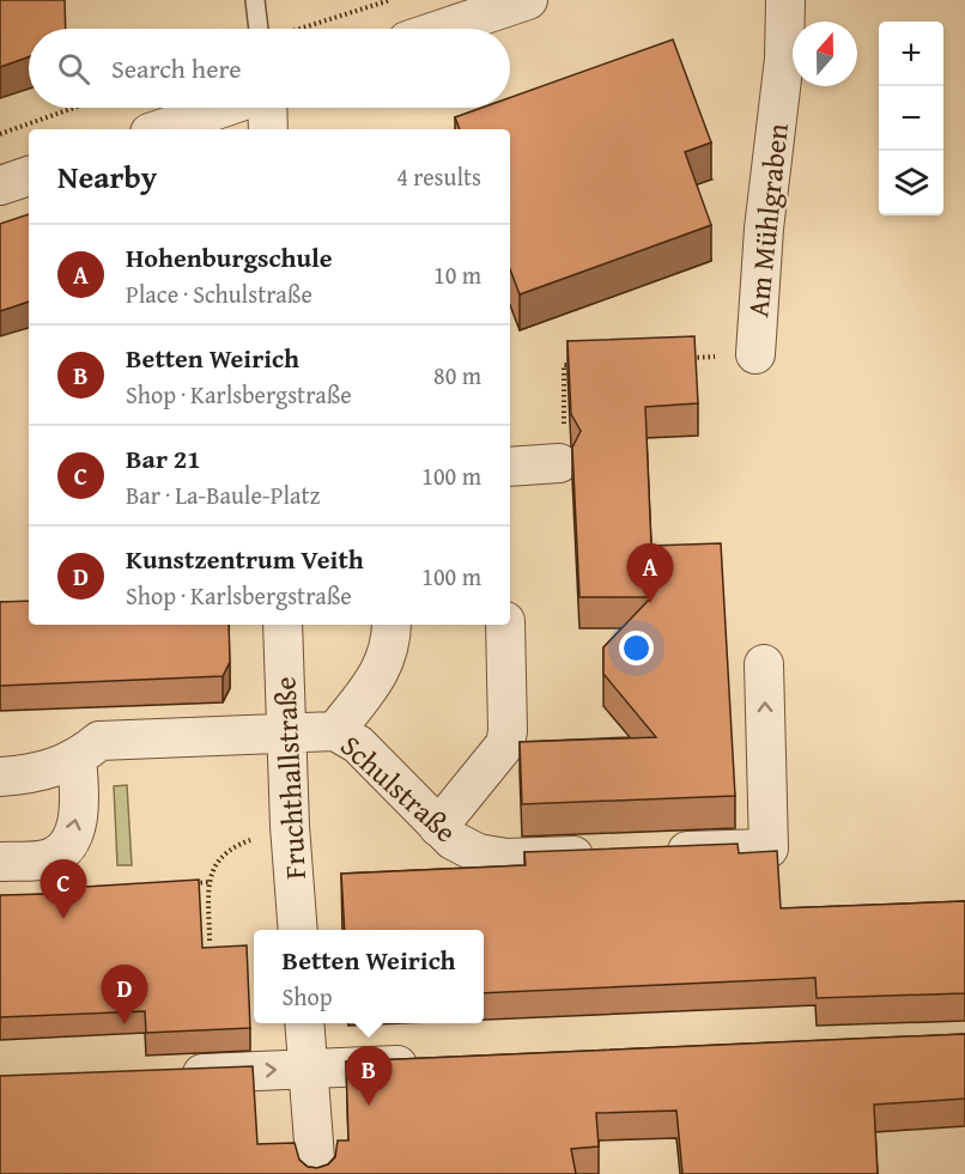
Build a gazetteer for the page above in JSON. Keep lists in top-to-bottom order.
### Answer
{
  "streets": {
    "street": ["Am Mühlgraben", "Fruchthallstraße", "Schulstraße"]
  },
  "crossings": [
    ["Fruchthallstraße", "Schulstraße"]
  ],
  "north": "top",
  "page": {
    "map_buttons": ["+", "−"],
    "search": "Search here",
    "heading": ["Nearby", "4 results"],
    "list": [
      {
        "mark": "A",
        "name": "Hohenburgschule",
        "note": "Place · Schulstraße",
        "value": "10 m"
      },
      {
        "mark": "B",
        "name": "Betten Weirich",
        "note": "Shop · Karlsbergstraße",
        "value": "80 m"
      },
      {
        "mark": "C",
        "name": "Bar 21",
        "note": "Bar · La-Baule-Platz",
        "value": "100 m"
      },
      {
        "mark": "D",
        "name": "Kunstzentrum Veith",
        "note": "Shop · Karlsbergstraße",
        "value": "100 m"
      }
    ],
    "pins": [
      "A",
      "C",
      "D",
      "B"
    ],
    "popup": ["Betten Weirich", "Shop"]
  }
}
